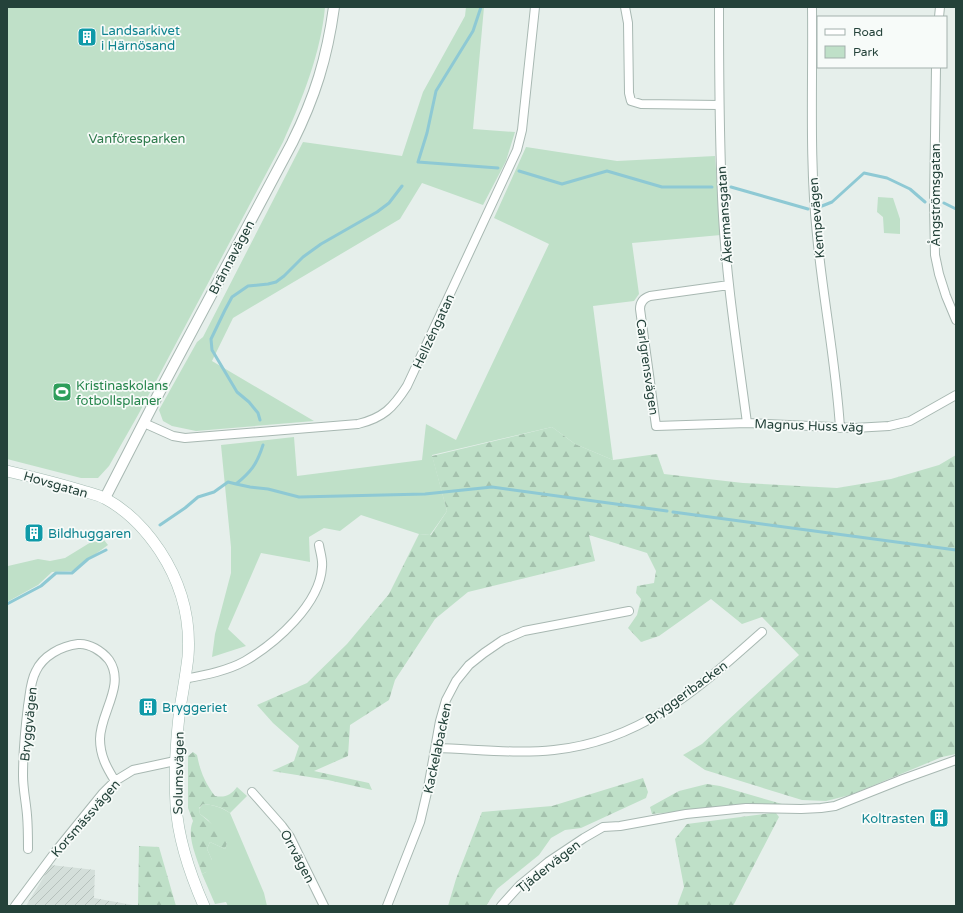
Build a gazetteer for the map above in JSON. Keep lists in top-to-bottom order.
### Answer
{
  "streets": {
    "main road": ["Hovsgatan", "Solumsvägen"],
    "street": [
      "Ångströmsgatan",
      "Åkermansgatan",
      "Kempevägen",
      "Brännavägen",
      "Hellzéngatan",
      "Carlgrensvägen",
      "Magnus Huss väg",
      "Bryggeribacken",
      "Bryggvägen",
      "Kackelabacken",
      "Korsmässvägen",
      "Orrvägen",
      "Tjädervägen"
    ]
  },
  "crossings": [
    ["Åkermansgatan", "Carlgrensvägen"],
    ["Åkermansgatan", "Magnus Huss väg"],
    ["Kempevägen", "Magnus Huss väg"],
    ["Brännavägen", "Hellzéngatan"],
    ["Brännavägen", "Hovsgatan"],
    ["Brännavägen", "Solumsvägen"],
    ["Carlgrensvägen", "Magnus Huss väg"],
    ["Hovsgatan", "Solumsvägen"],
    ["Bryggeribacken", "Kackelabacken"],
    ["Bryggvägen", "Korsmässvägen"],
    ["Solumsvägen", "Korsmässvägen"]
  ],
  "parks": ["Vanföresparken"],
  "places": {
    "building": [
      "Landsarkivet i Härnösand",
      "Bildhuggaren",
      "Bryggeriet",
      "Koltrasten"
    ],
    "sports": ["Kristinaskolans fotbollsplaner"]
  },
  "legend": ["Road", "Park"]
}
